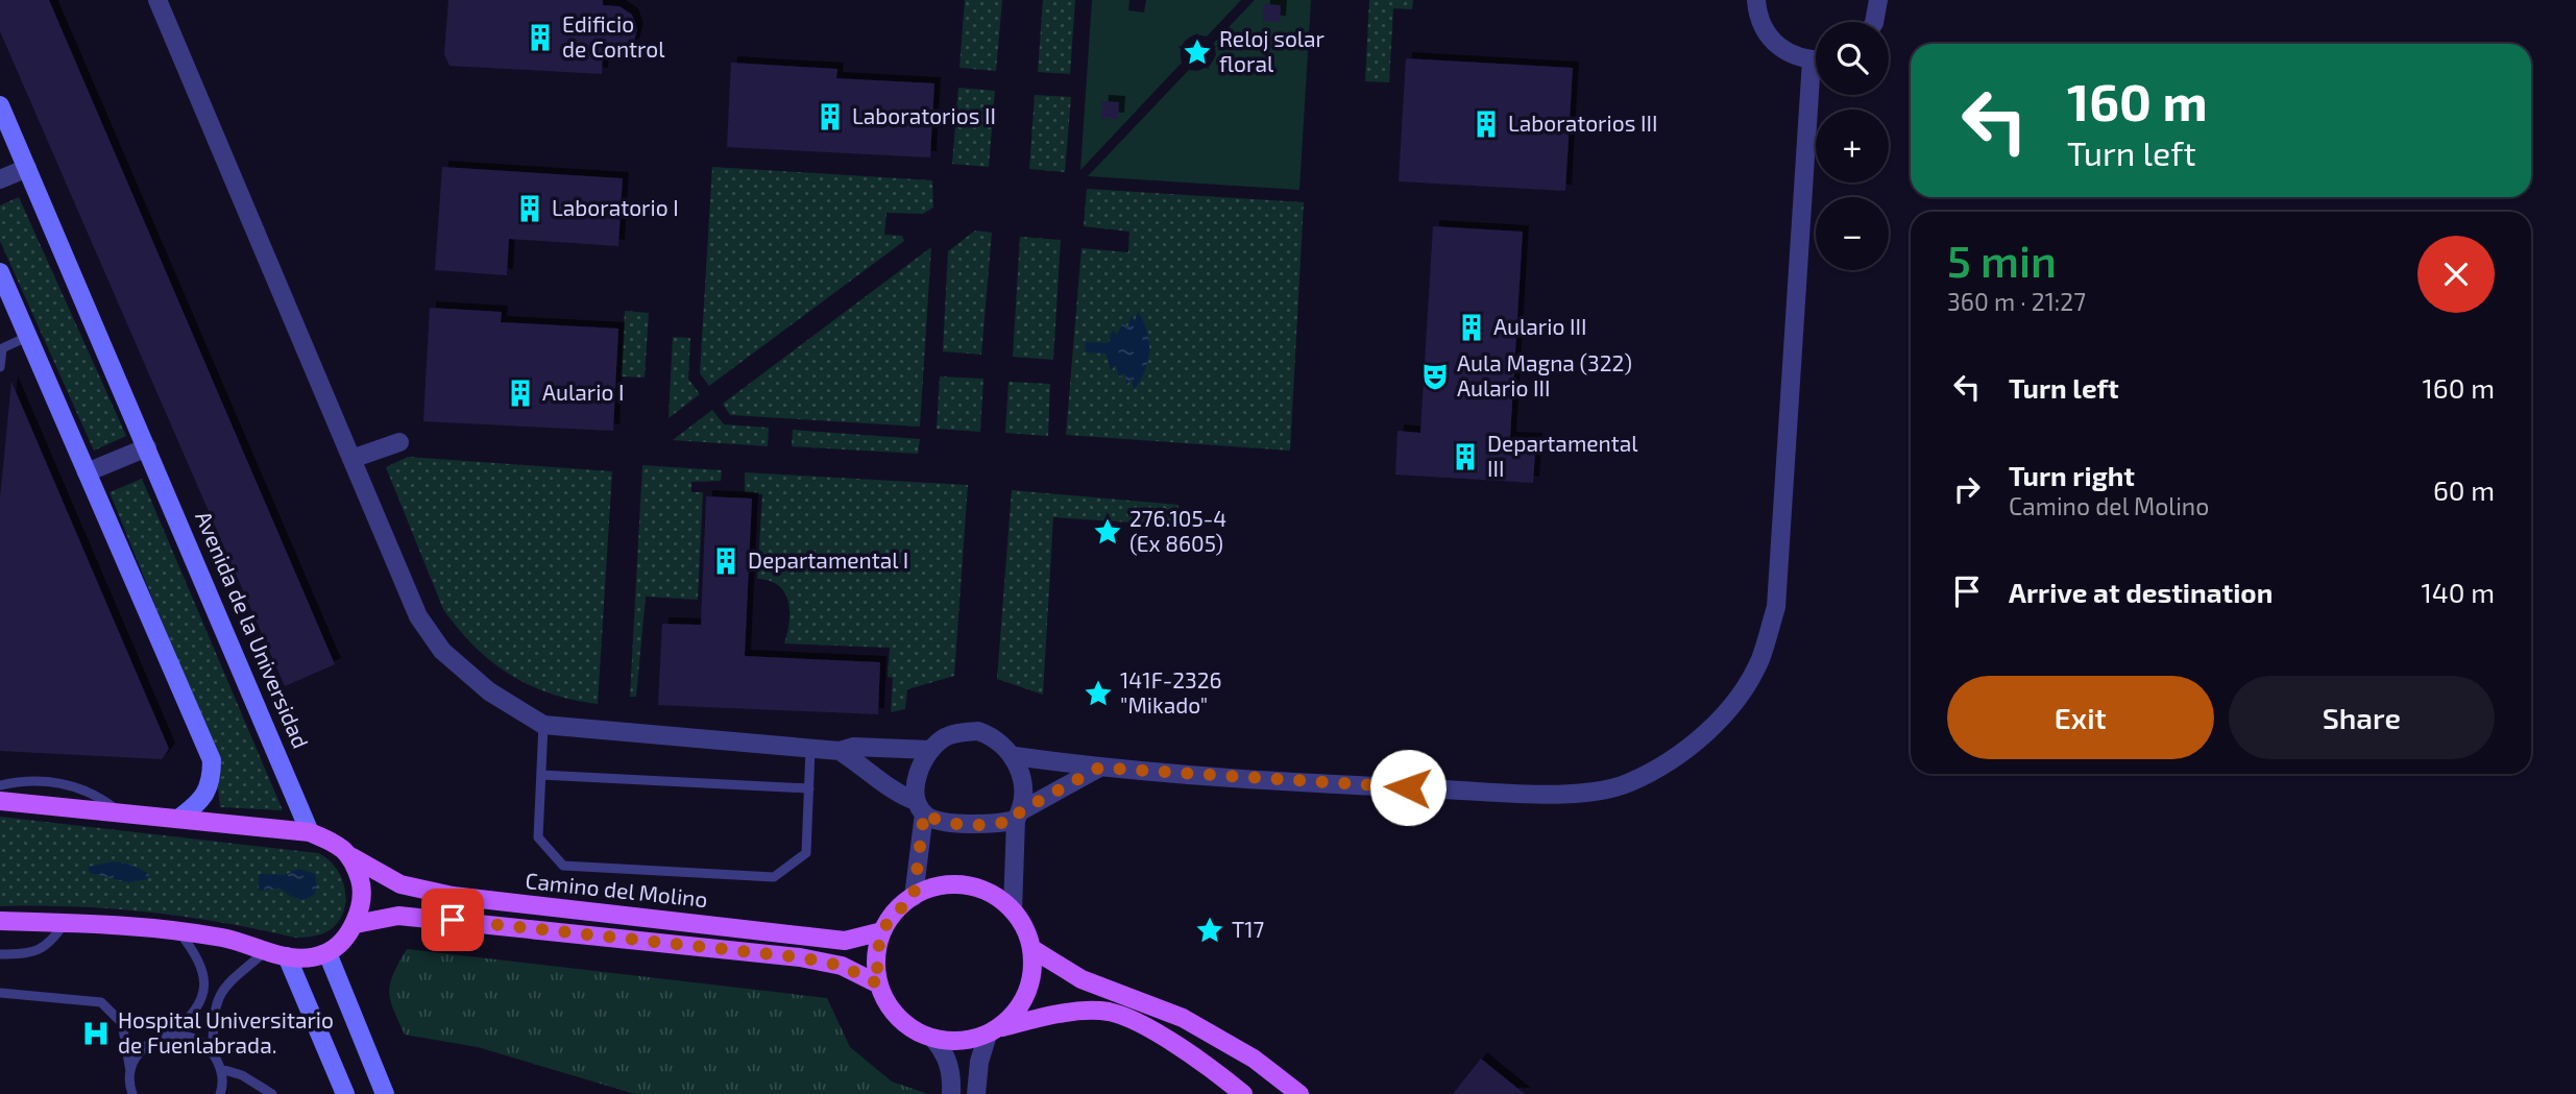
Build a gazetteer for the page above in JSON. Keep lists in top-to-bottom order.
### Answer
{
  "streets": {
    "main road": ["Avenida de la Universidad", "Camino del Molino"]
  },
  "crossings": [
    ["Avenida de la Universidad", "Camino del Molino"]
  ],
  "places": {
    "building": [
      "Edificio de Control",
      "Laboratorios II",
      "Laboratorios III",
      "Laboratorio I",
      "Aulario III",
      "Aulario I",
      "Departamental III",
      "Departamental I"
    ],
    "place": [
      "Reloj solar floral",
      "276.105-4 (Ex 8605)",
      "141F-2326 \"Mikado\"",
      "T17"
    ],
    "theatre": ["Aula Magna (322) Aulario III"],
    "hospital": ["Hospital Universitario de Fuenlabrada."]
  },
  "page": {
    "map_buttons": ["+", "−"],
    "turn": ["160 m", "Turn left"],
    "heading": ["5 min", "360 m · 21:27"],
    "list": [
      {
        "name": "Turn left",
        "value": "160 m"
      },
      {
        "name": "Turn right",
        "note": "Camino del Molino",
        "value": "60 m"
      },
      {
        "name": "Arrive at destination",
        "value": "140 m"
      }
    ],
    "buttons": ["Exit", "Share"]
  }
}
